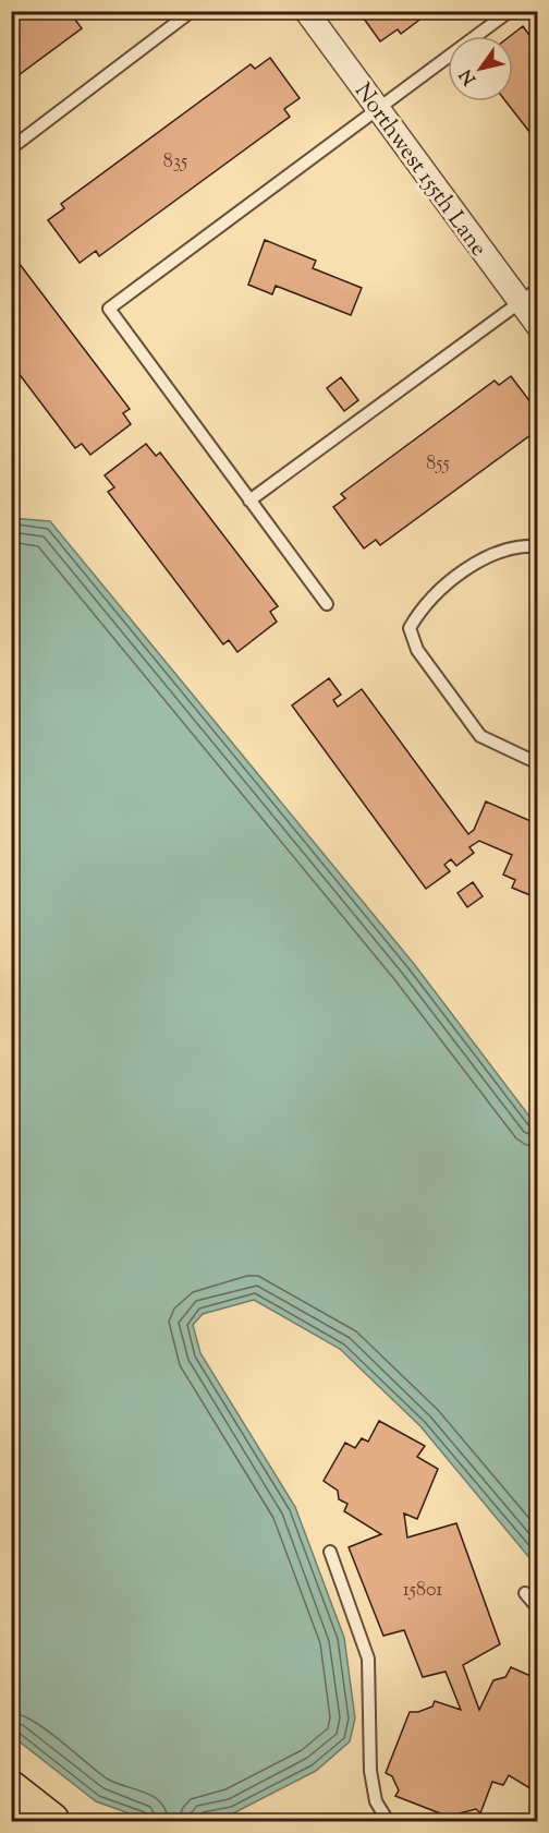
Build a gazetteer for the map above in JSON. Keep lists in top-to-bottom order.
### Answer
{
  "streets": {
    "street": ["Northwest 155th Lane"]
  },
  "house_numbers": ["835", "855", "15801"],
  "north": "bottom left"
}
